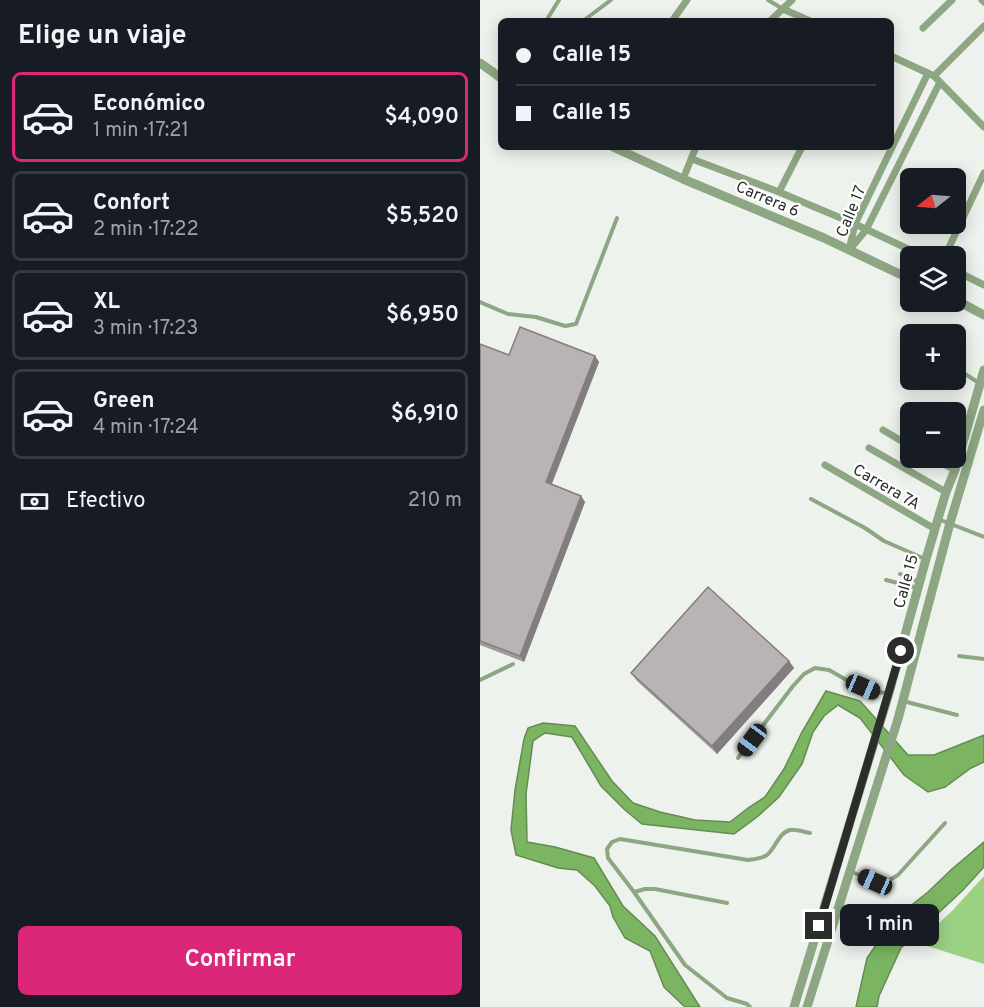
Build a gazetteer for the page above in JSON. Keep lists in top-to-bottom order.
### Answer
{
  "streets": {
    "street": [
      "Carrera 6",
      "Calle 17",
      "Carrera 7A",
      "Calle 15"
    ]
  },
  "crossings": [
    ["Carrera 6", "Calle 17"],
    ["Carrera 7A", "Calle 15"]
  ],
  "north": "left",
  "page": {
    "heading": "Elige un viaje",
    "banner": ["Calle 15", "Calle 15"],
    "list": [
      {
        "name": "Económico",
        "note": "1 min · 17:21",
        "value": "$4,090"
      },
      {
        "name": "Confort",
        "note": "2 min · 17:22",
        "value": "$5,520"
      },
      {
        "name": "XL",
        "note": "3 min · 17:23",
        "value": "$6,950"
      },
      {
        "name": "Green",
        "note": "4 min · 17:24",
        "value": "$6,910"
      }
    ],
    "map_buttons": ["+", "−"],
    "pay": ["Efectivo", "210 m"],
    "bubble": "1 min",
    "buttons": "Confirmar"
  }
}
